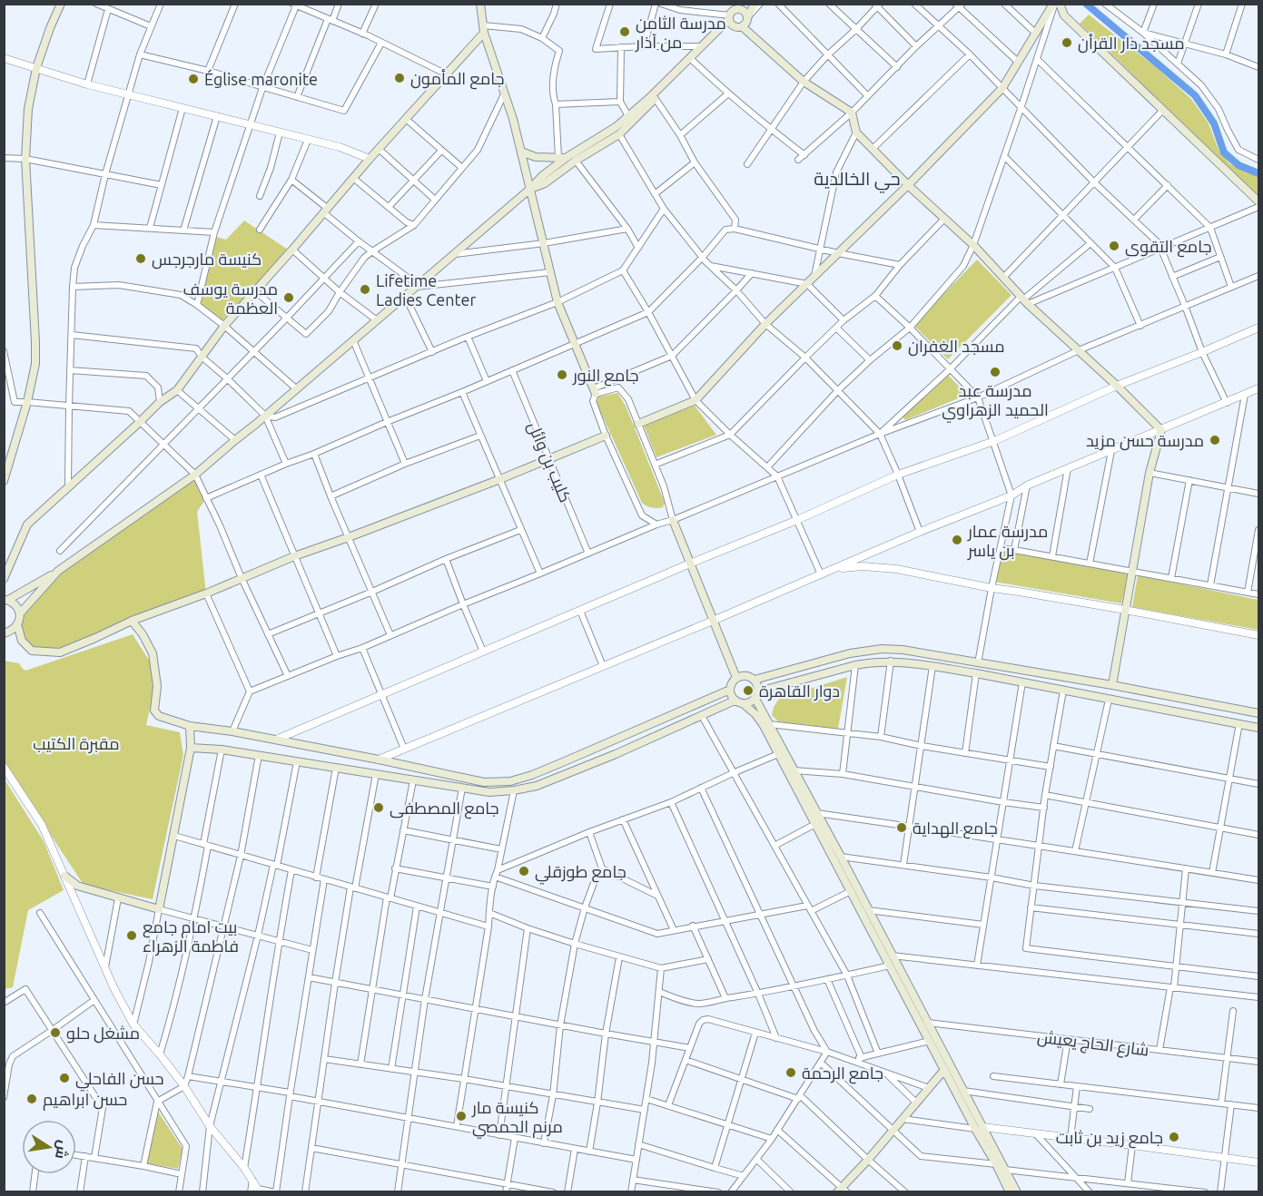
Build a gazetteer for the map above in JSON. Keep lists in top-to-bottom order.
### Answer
{
  "streets": {
    "street": ["كليب بن وائل", "شارع الحاج يعيش"]
  },
  "districts": ["حي الخالدية"],
  "parks": ["مقبرة الكتيب"],
  "places": [
    "مدرسة الثامن من آذار",
    "مسجد دار القرأن",
    "جامع المأمون",
    "Église maronite",
    "جامع التقوى",
    "كنيسة مارجرجس",
    "Lifetime Ladies Center",
    "مدرسة يوسف العظمة",
    "مسجد الغفران",
    "مدرسة عبد الحميد الزهراوي",
    "جامع النور",
    "مدرسة حسن مزيد",
    "مدرسة عمار بن ياسر",
    "دوار القاهرة",
    "جامع المصطفى",
    "جامع الهداية",
    "جامع طوزقلي",
    "بيت امام جامع فاطمة الزهراء",
    "مشغل حلو",
    "جامع الرحمة",
    "حسن الفاحلي",
    "حسن ابراهيم",
    "كنيسة مار مرنم الحمصي",
    "جامع زيد بن ثابت"
  ],
  "north": "right"
}
